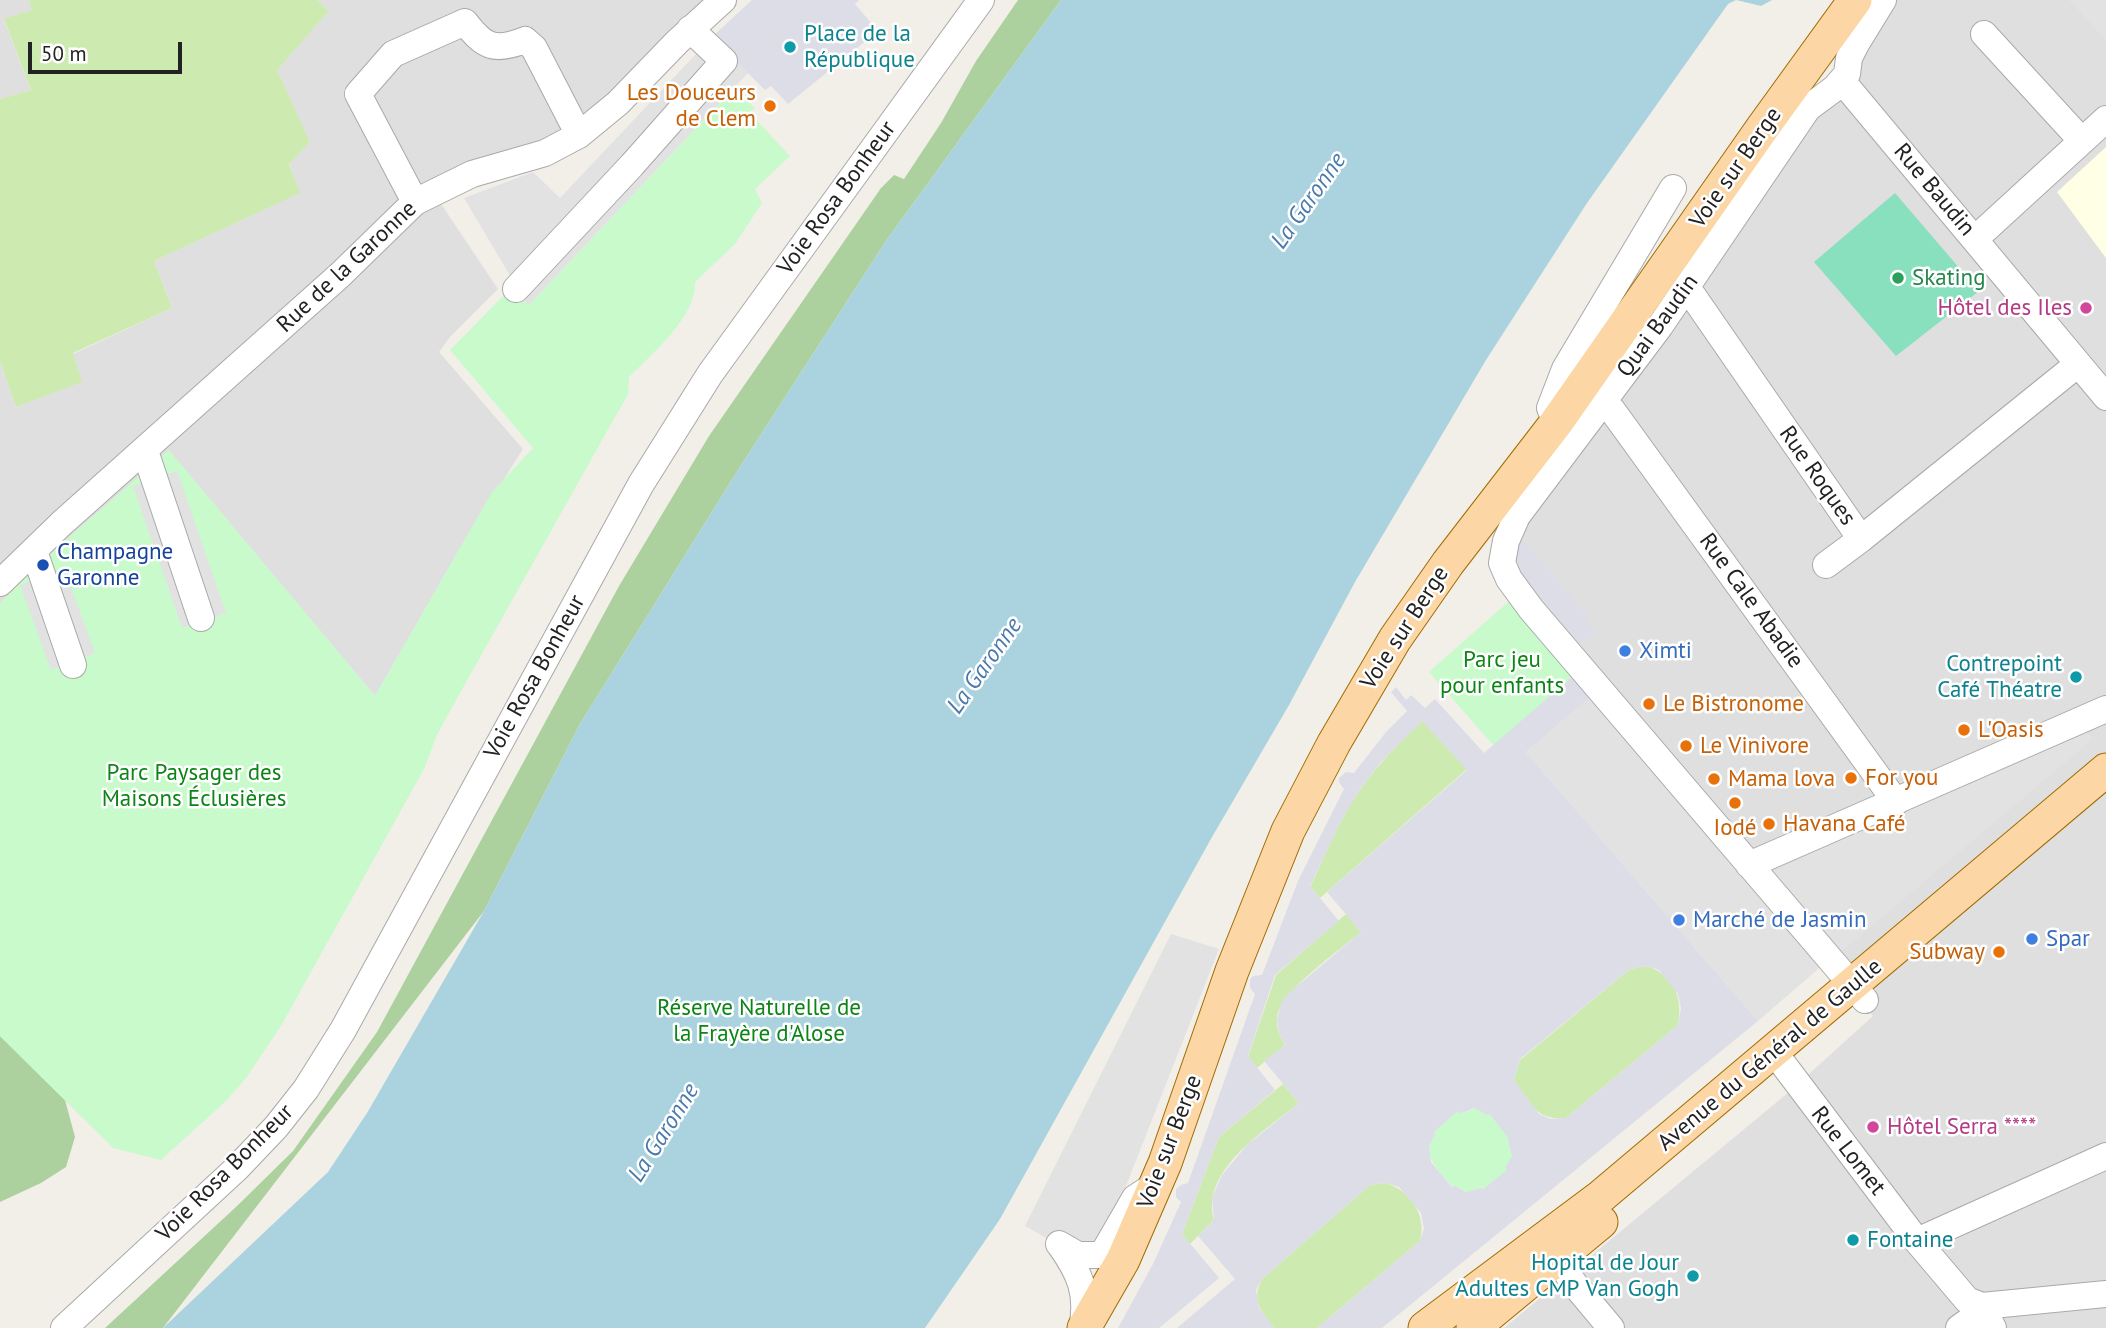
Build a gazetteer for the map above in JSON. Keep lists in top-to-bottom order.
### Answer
{
  "streets": {
    "main road": ["Voie sur Berge", "Avenue du Général de Gaulle"],
    "street": [
      "Rue Baudin",
      "Voie Rosa Bonheur",
      "Rue de la Garonne",
      "Quai Baudin",
      "Rue Roques",
      "Rue Cale Abadie",
      "Rue Lomet"
    ]
  },
  "crossings": [
    ["Rue Baudin", "Quai Baudin"],
    ["Rue Baudin", "Rue Roques"],
    ["Quai Baudin", "Rue Roques"],
    ["Quai Baudin", "Rue Cale Abadie"],
    ["Quai Baudin", "Avenue du Général de Gaulle"],
    ["Avenue du Général de Gaulle", "Rue Lomet"]
  ],
  "water": ["La Garonne"],
  "parks": ["Parc jeu pour enfants", "Parc Paysager des Maisons Éclusières", "Réserve Naturelle de la Frayère d'Alose"],
  "places": [
    "Place de la République",
    "Les Douceurs de Clem",
    "Skating",
    "Hôtel des Iles",
    "Champagne Garonne",
    "Ximti",
    "Contrepoint Café Théatre",
    "Le Bistronome",
    "L'Oasis",
    "Le Vinivore",
    "For you",
    "Mama lova",
    "Iodé",
    "Havana Café",
    "Marché de Jasmin",
    "Spar",
    "Subway",
    "Hôtel Serra ****",
    "Fontaine",
    "Hopital de Jour Adultes CMP Van Gogh"
  ],
  "scale_bar": "50 m"
}
